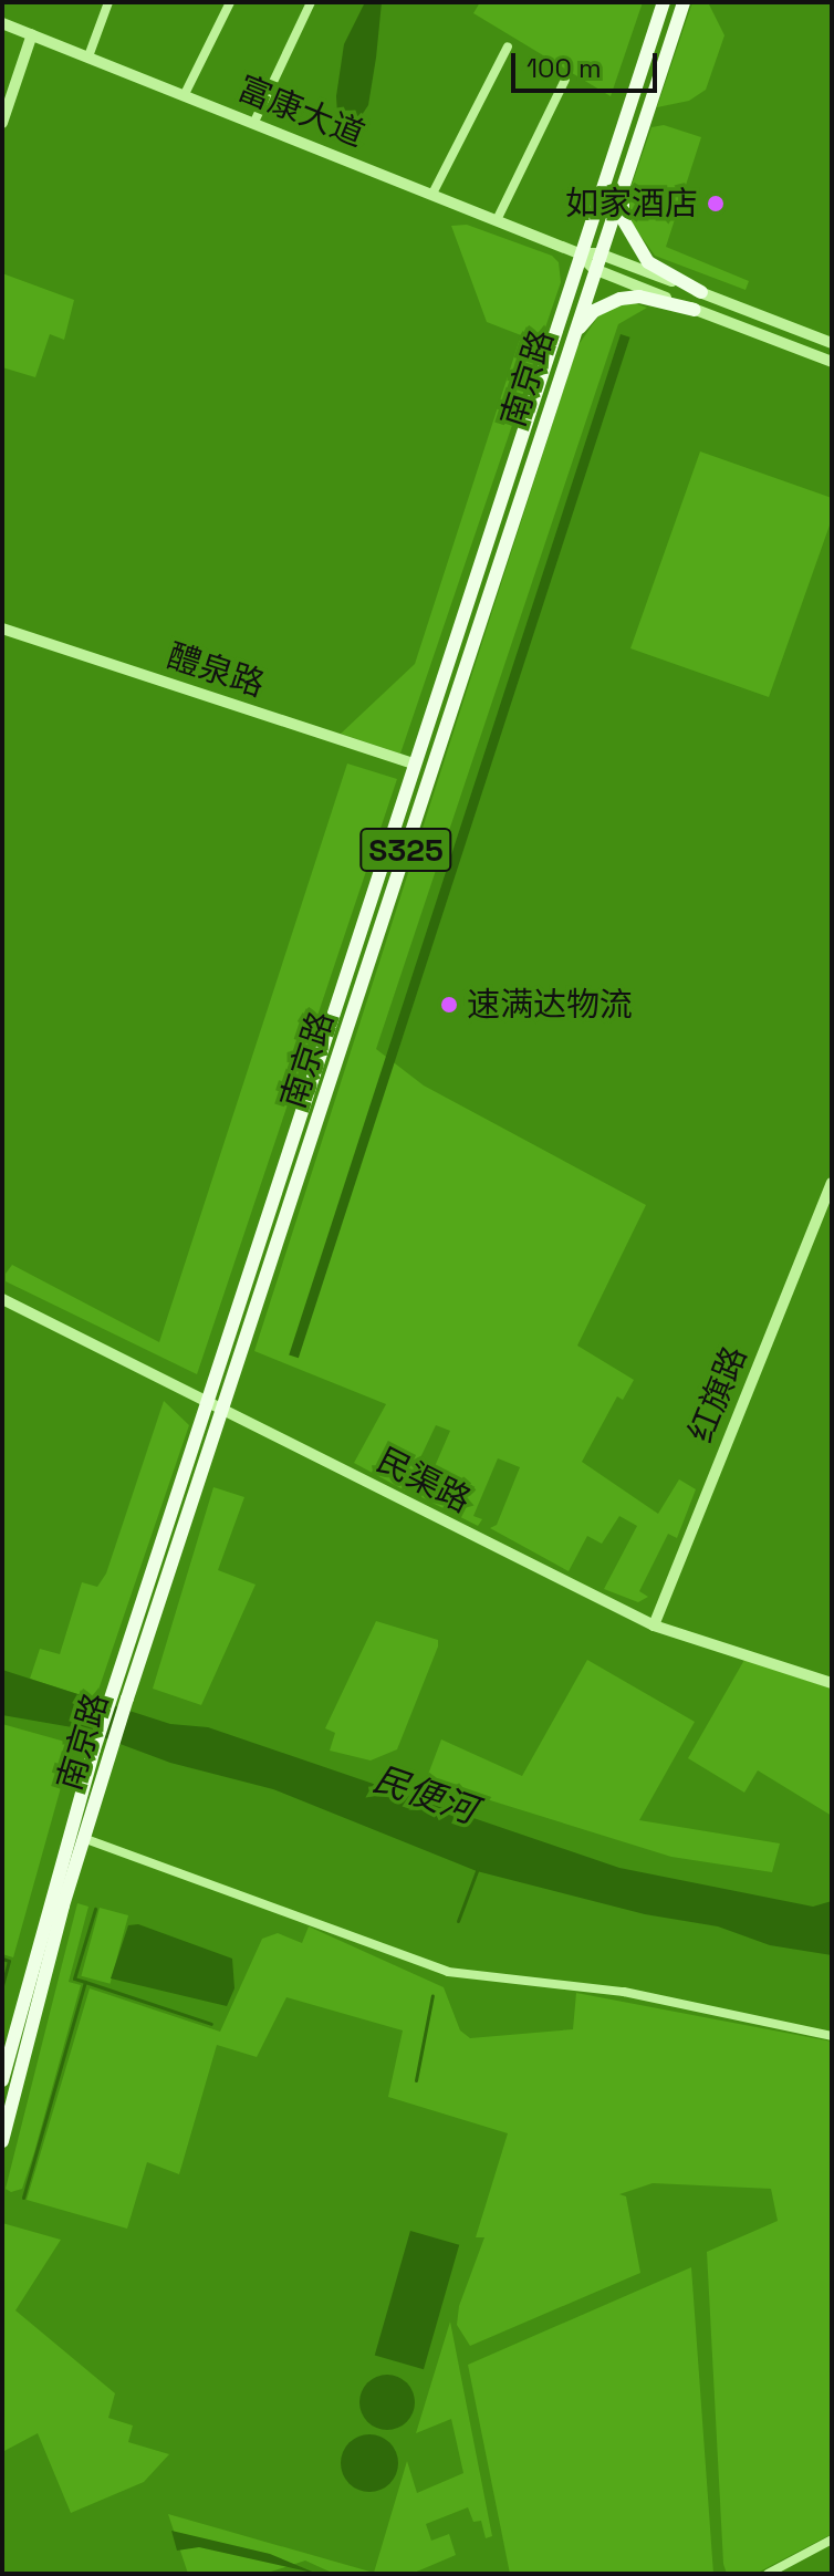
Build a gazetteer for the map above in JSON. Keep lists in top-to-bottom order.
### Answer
{
  "streets": {
    "main road": ["南京路", "S325"],
    "street": [
      "富康大道",
      "醴泉路",
      "红旗路",
      "民渠路"
    ]
  },
  "crossings": [
    ["富康大道", "南京路"],
    ["南京路", "醴泉路"],
    ["南京路", "民渠路"],
    ["红旗路", "民渠路"]
  ],
  "water": ["民便河"],
  "places": ["如家酒店", "速满达物流"],
  "scale_bar": "100 m"
}
